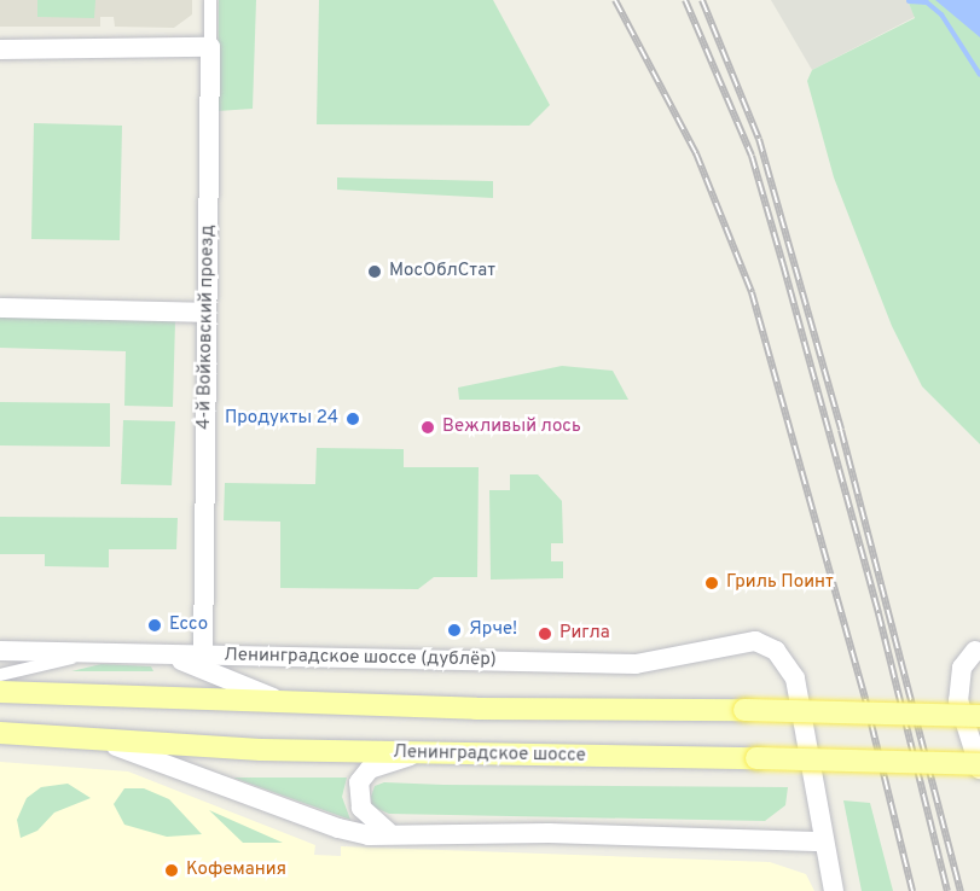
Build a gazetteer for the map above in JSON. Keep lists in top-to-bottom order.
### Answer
{
  "streets": {
    "main road": ["Ленинградское шоссе"],
    "street": ["4-й Войковский проезд", "Ленинградское шоссе (дублёр)"]
  },
  "crossings": [
    ["4-й Войковский проезд", "Ленинградское шоссе (дублёр)"]
  ],
  "places": [
    "МосОблСтат",
    "Продукты 24",
    "Вежливый лось",
    "Гриль Поинт",
    "Ecco",
    "Ярче!",
    "Ригла",
    "Кофемания"
  ]
}
